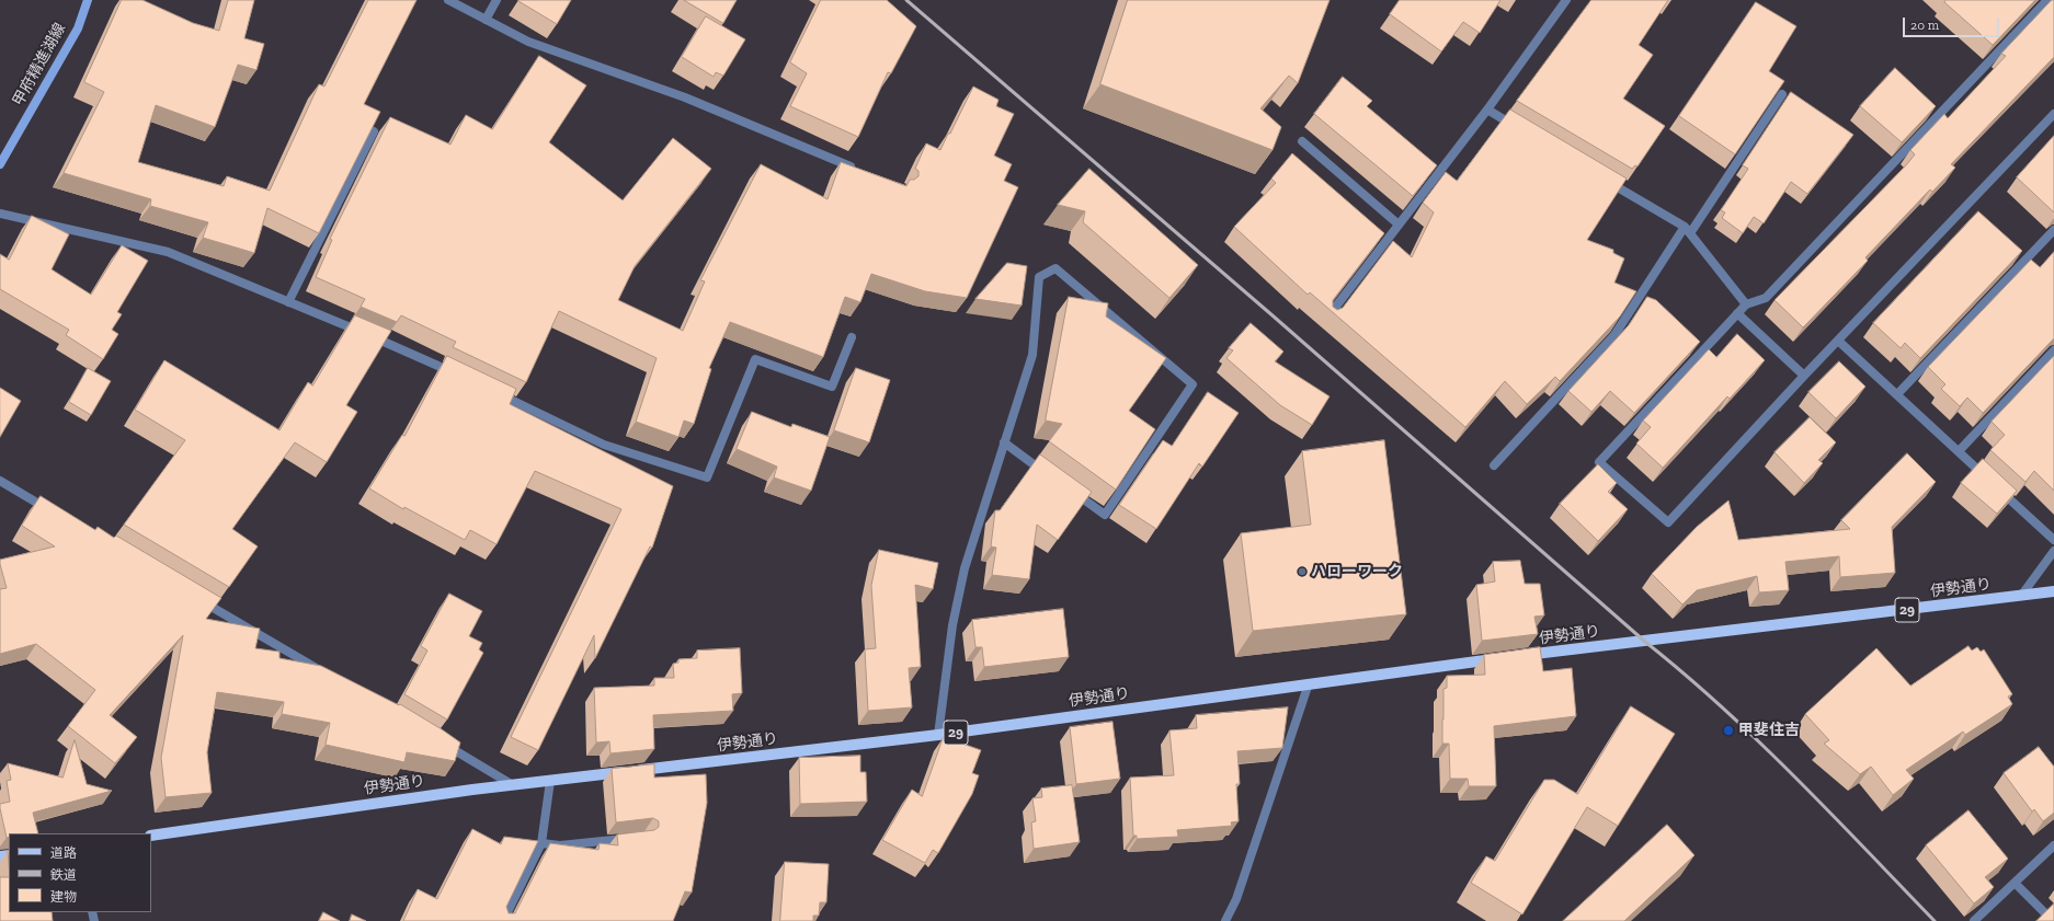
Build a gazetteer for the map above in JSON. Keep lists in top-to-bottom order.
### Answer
{
  "streets": {
    "main road": ["甲府精進湖線", "伊勢通り", "29"]
  },
  "places": ["ハローワーク", "甲斐住吉"],
  "legend": ["道路", "鉄道", "建物"],
  "scale_bar": "20 m"
}
